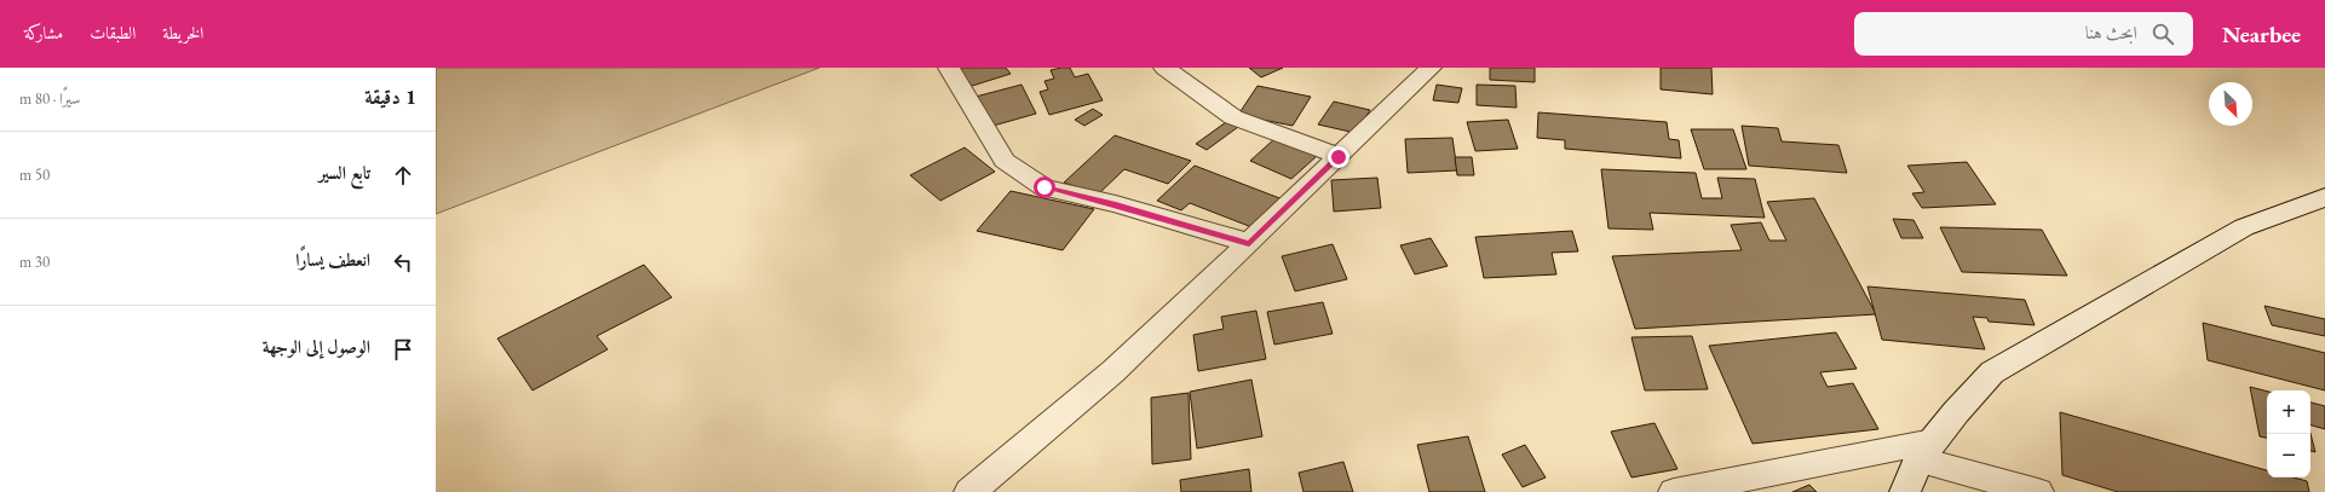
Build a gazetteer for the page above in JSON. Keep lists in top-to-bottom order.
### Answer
{
  "north": "bottom right",
  "page": {
    "header": "Nearbee",
    "search": "ابحث هنا",
    "nav": ["الخريطة", "الطبقات", "مشاركة"],
    "heading": ["1 دقيقة", "سيرًا · 80 m"],
    "list": [
      ["تابع السير", "50 m"],
      ["انعطف يسارًا", "30 m"],
      "الوصول إلى الوجهة"
    ],
    "map_buttons": ["+", "−"]
  }
}
